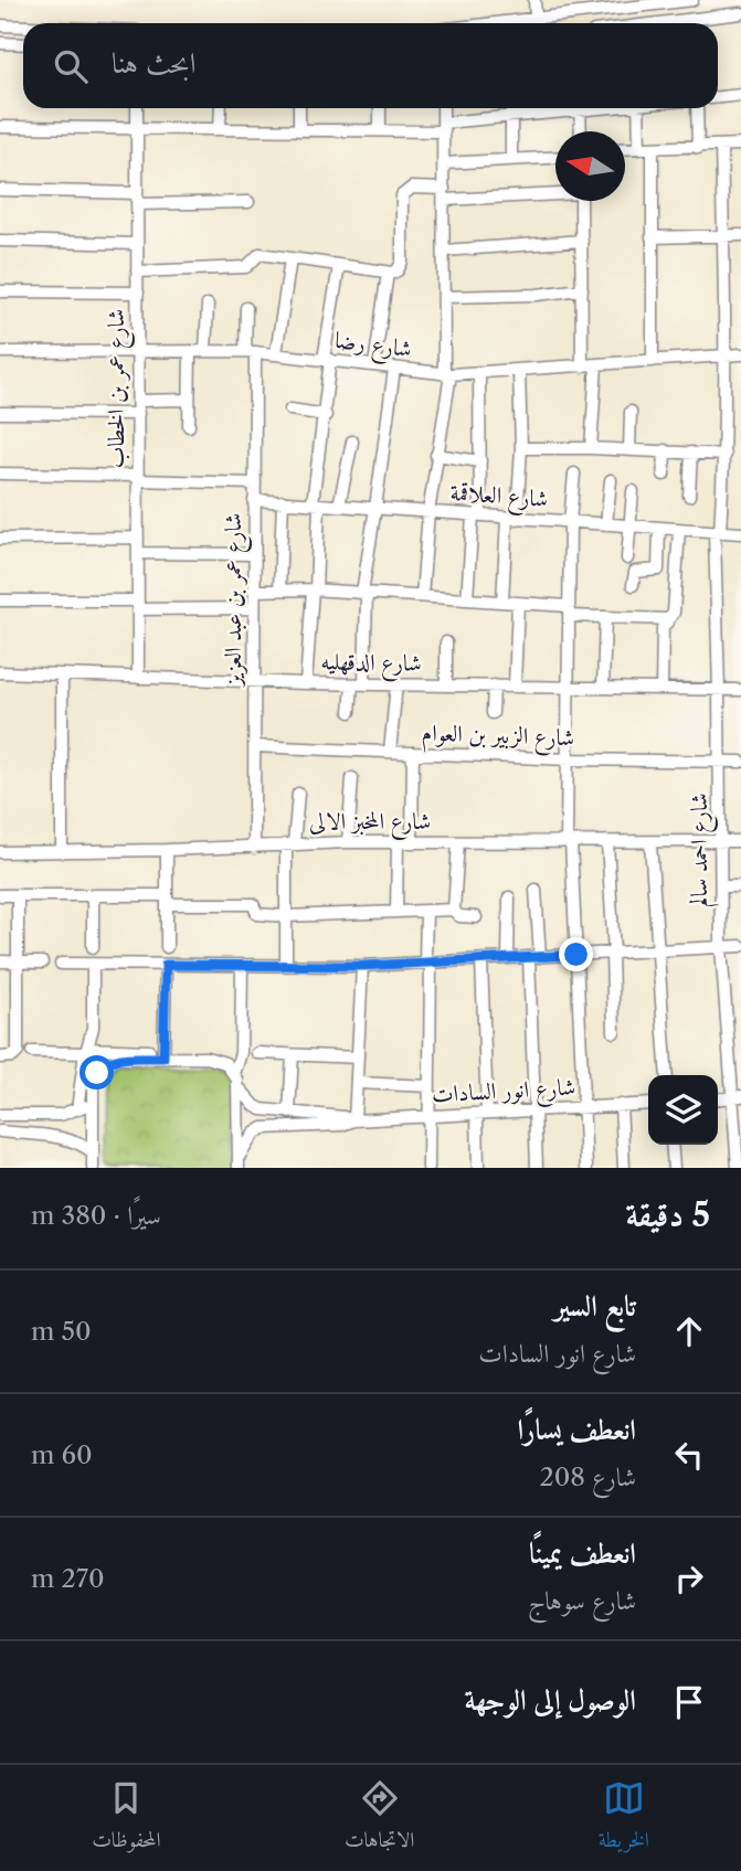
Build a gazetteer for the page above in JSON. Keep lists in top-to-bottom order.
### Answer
{
  "streets": {
    "street": [
      "شارع رضا",
      "شارع عمر بن الخطاب",
      "شارع العلاقمة",
      "شارع عمر بن عبد العزيز",
      "شارع الدقهليه",
      "شارع الزبير بن العوام",
      "شارع المخبز الالى",
      "شارع احمد سالم",
      "شارع انور السادات"
    ]
  },
  "crossings": [
    ["شارع رضا", "شارع عمر بن الخطاب"],
    ["شارع رضا", "شارع عمر بن عبد العزيز"],
    ["شارع رضا", "شارع احمد سالم"],
    ["شارع عمر بن الخطاب", "شارع الدقهليه"],
    ["شارع العلاقمة", "شارع عمر بن عبد العزيز"],
    ["شارع العلاقمة", "شارع احمد سالم"],
    ["شارع عمر بن عبد العزيز", "شارع الدقهليه"],
    ["شارع عمر بن عبد العزيز", "شارع الزبير بن العوام"],
    ["شارع عمر بن عبد العزيز", "شارع المخبز الالى"],
    ["شارع الدقهليه", "شارع احمد سالم"],
    ["شارع الزبير بن العوام", "شارع احمد سالم"],
    ["شارع المخبز الالى", "شارع احمد سالم"]
  ],
  "north": "left",
  "page": {
    "search": "ابحث هنا",
    "heading": ["5 دقيقة", "سيرًا · 380 m"],
    "list": [
      ["تابع السير", "شارع انور السادات", "50 m"],
      ["انعطف يسارًا", "شارع 208", "60 m"],
      ["انعطف يمينًا", "شارع سوهاج", "270 m"],
      "الوصول إلى الوجهة"
    ],
    "nav": ["الخريطة", "الاتجاهات", "المحفوظات"]
  }
}
